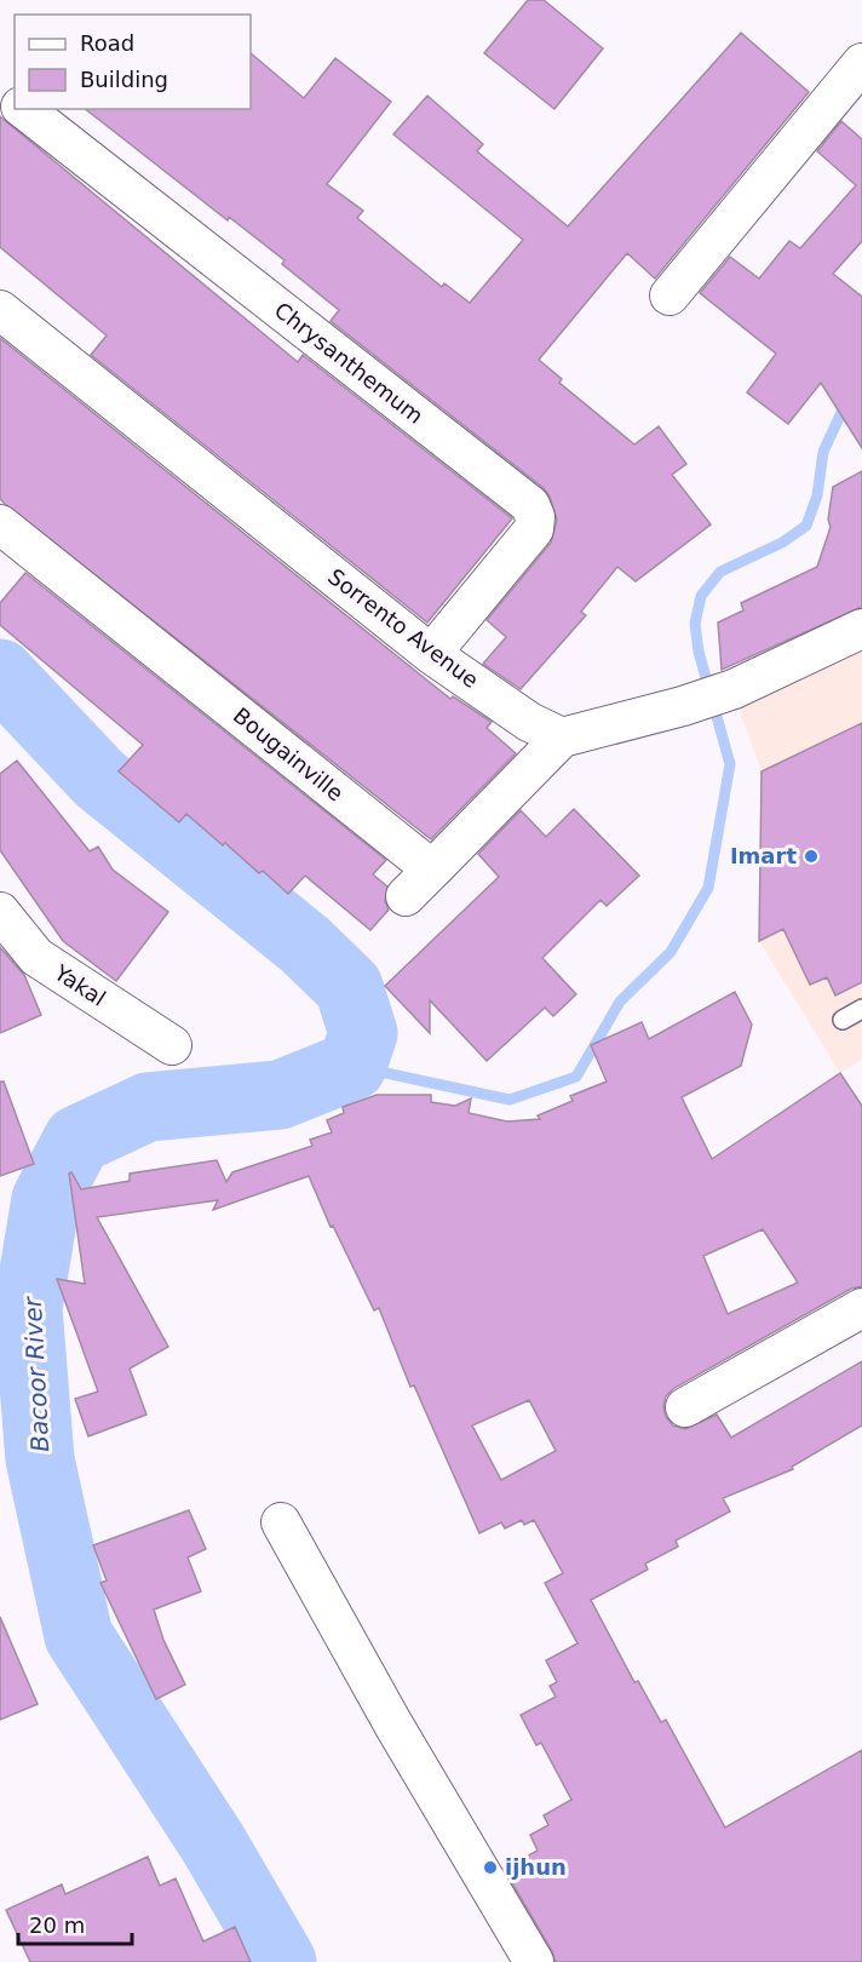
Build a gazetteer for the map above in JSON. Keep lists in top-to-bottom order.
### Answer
{
  "streets": {
    "street": [
      "Chrysanthemum",
      "Sorrento Avenue",
      "Bougainville",
      "Yakal"
    ]
  },
  "crossings": [
    ["Chrysanthemum", "Sorrento Avenue"]
  ],
  "water": ["Bacoor River"],
  "places": ["Imart", "ijhun"],
  "legend": ["Road", "Building"],
  "scale_bar": "20 m"
}
